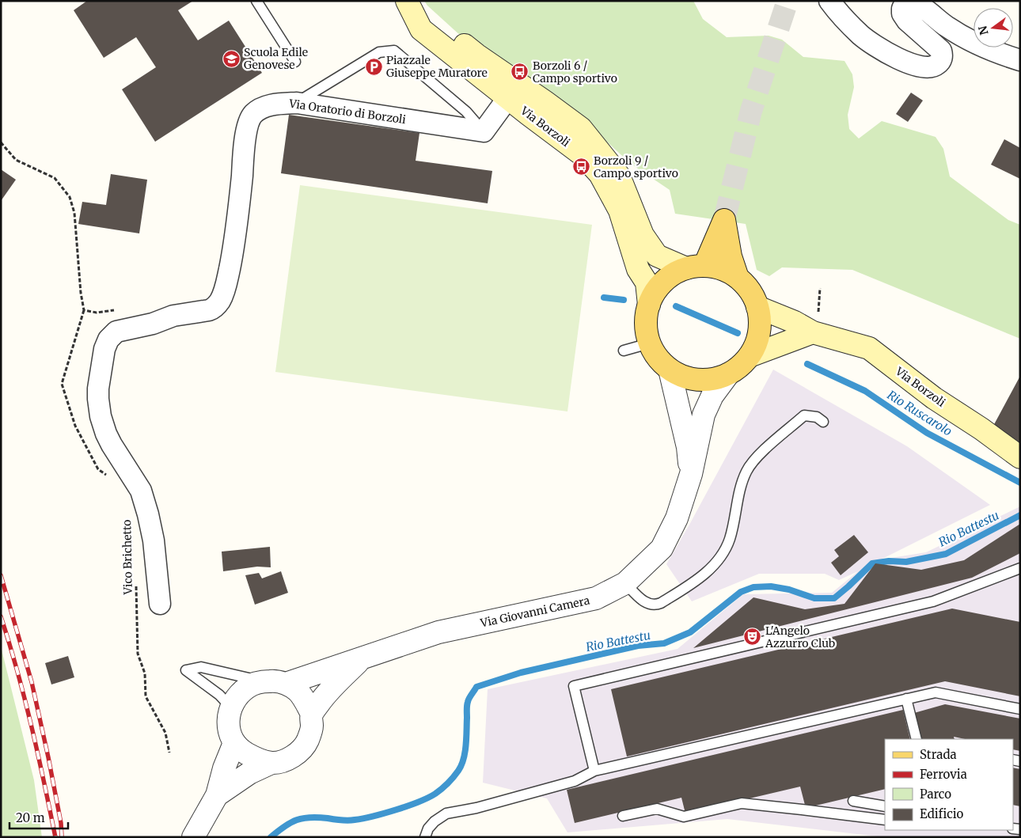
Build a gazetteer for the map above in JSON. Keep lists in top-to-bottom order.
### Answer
{
  "streets": {
    "main road": ["Via Borzoli"],
    "street": ["Via Oratorio di Borzoli", "Via Giovanni Camera"],
    "path": ["Vico Brichetto"]
  },
  "crossings": [
    ["Via Borzoli", "Via Giovanni Camera"]
  ],
  "water": ["Rio Ruscarolo", "Rio Battestu"],
  "places": {
    "school or university": ["Scuola Edile Genovese"],
    "parking": ["Piazzale Giuseppe Muratore"],
    "bus stop": ["Borzoli 6 / Campo sportivo", "Borzoli 9 / Campo sportivo"],
    "theatre": ["L'Angelo Azzurro Club"]
  },
  "legend": [
    "Strada",
    "Ferrovia",
    "Parco",
    "Edificio"
  ],
  "scale_bar": "20 m",
  "north": "left"
}
